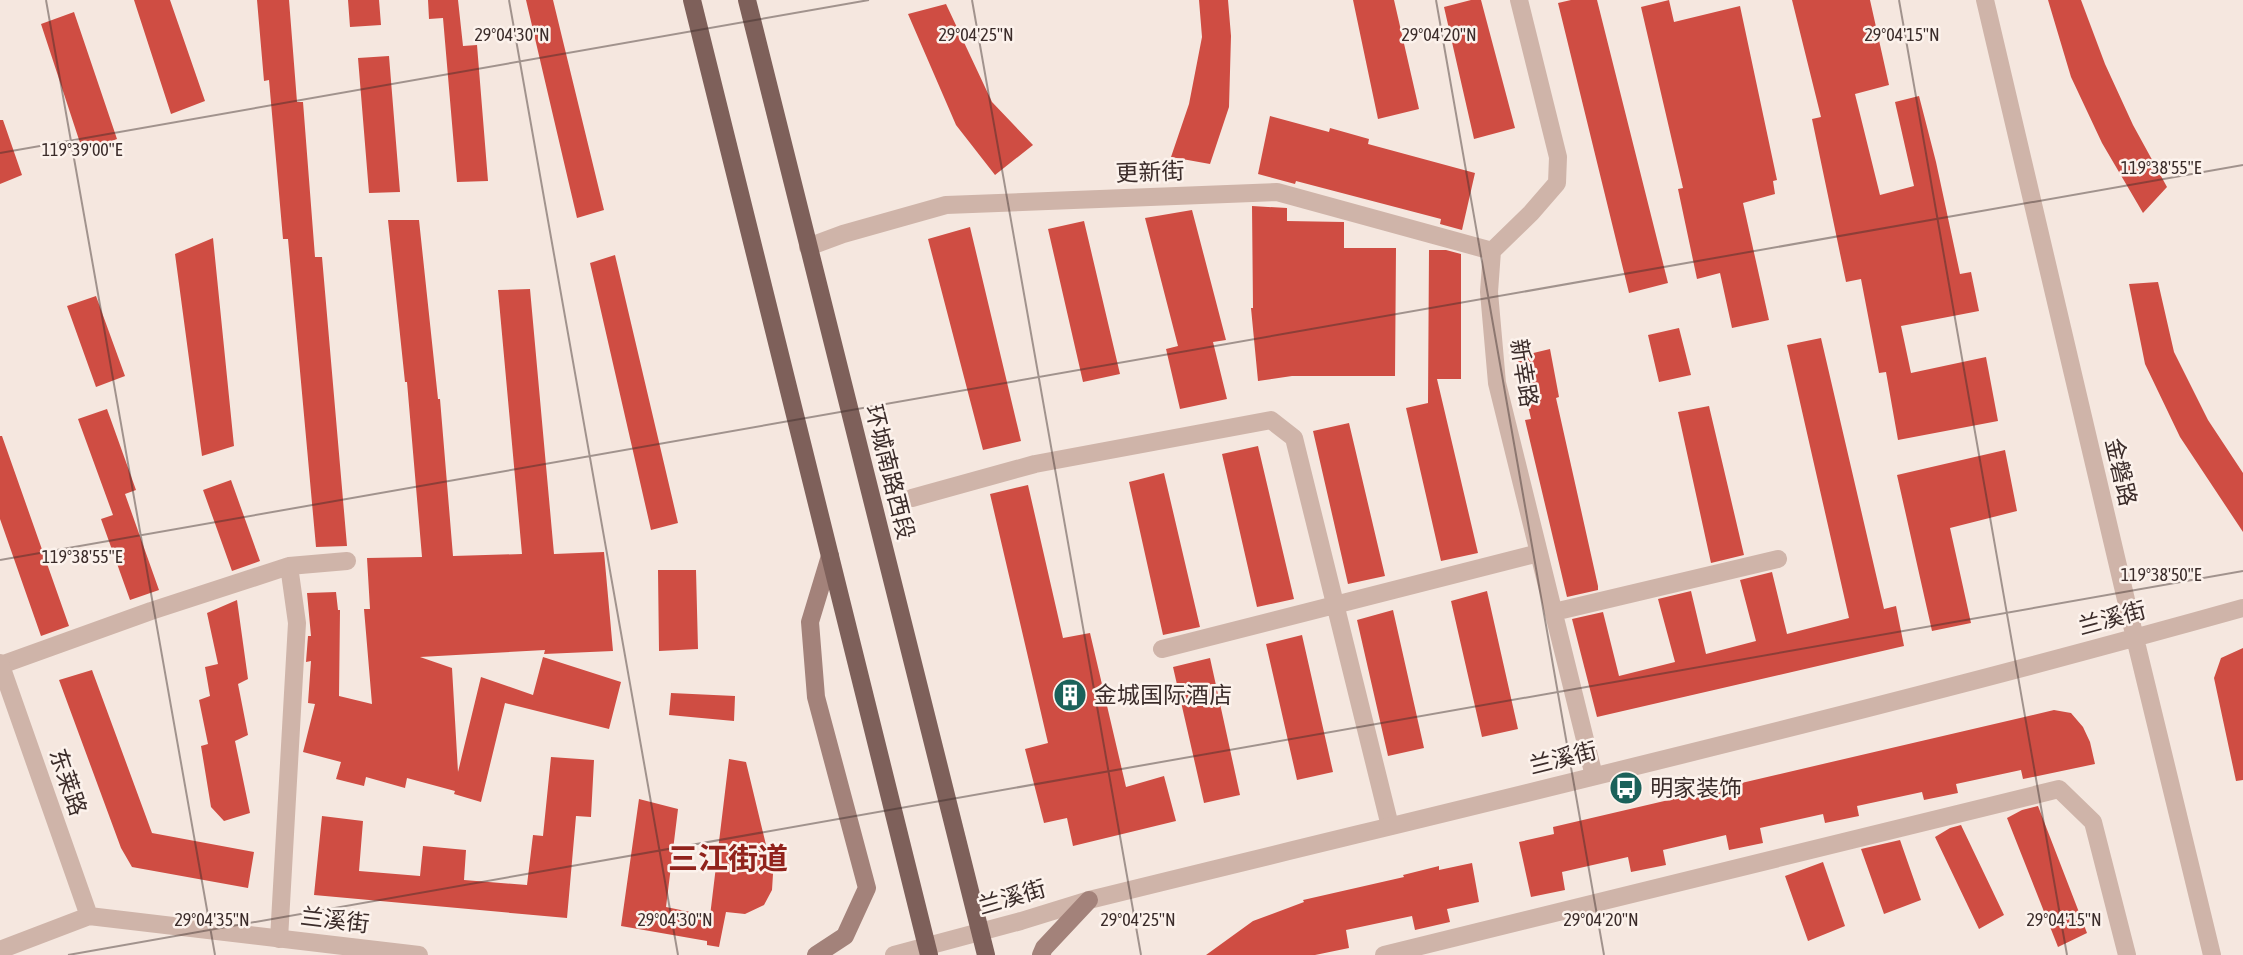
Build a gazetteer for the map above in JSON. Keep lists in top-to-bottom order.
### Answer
{
  "streets": {
    "main road": ["环城南路西段"],
    "street": [
      "更新街",
      "新幸路",
      "金磐路",
      "兰溪街",
      "东莱路"
    ]
  },
  "crossings": [
    ["更新街", "新幸路"],
    ["更新街", "环城南路西段"],
    ["新幸路", "兰溪街"],
    ["环城南路西段", "兰溪街"],
    ["金磐路", "兰溪街"],
    ["兰溪街", "东莱路"]
  ],
  "districts": ["三江街道"],
  "places": {
    "building": ["金城国际酒店"],
    "bus stop": ["明家装饰"]
  },
  "coordinates": [
    "29°04'30\"N",
    "29°04'25\"N",
    "29°04'20\"N",
    "29°04'15\"N",
    "119°39'00\"E",
    "119°38'55\"E",
    "119°38'50\"E",
    "29°04'35\"N"
  ]
}
